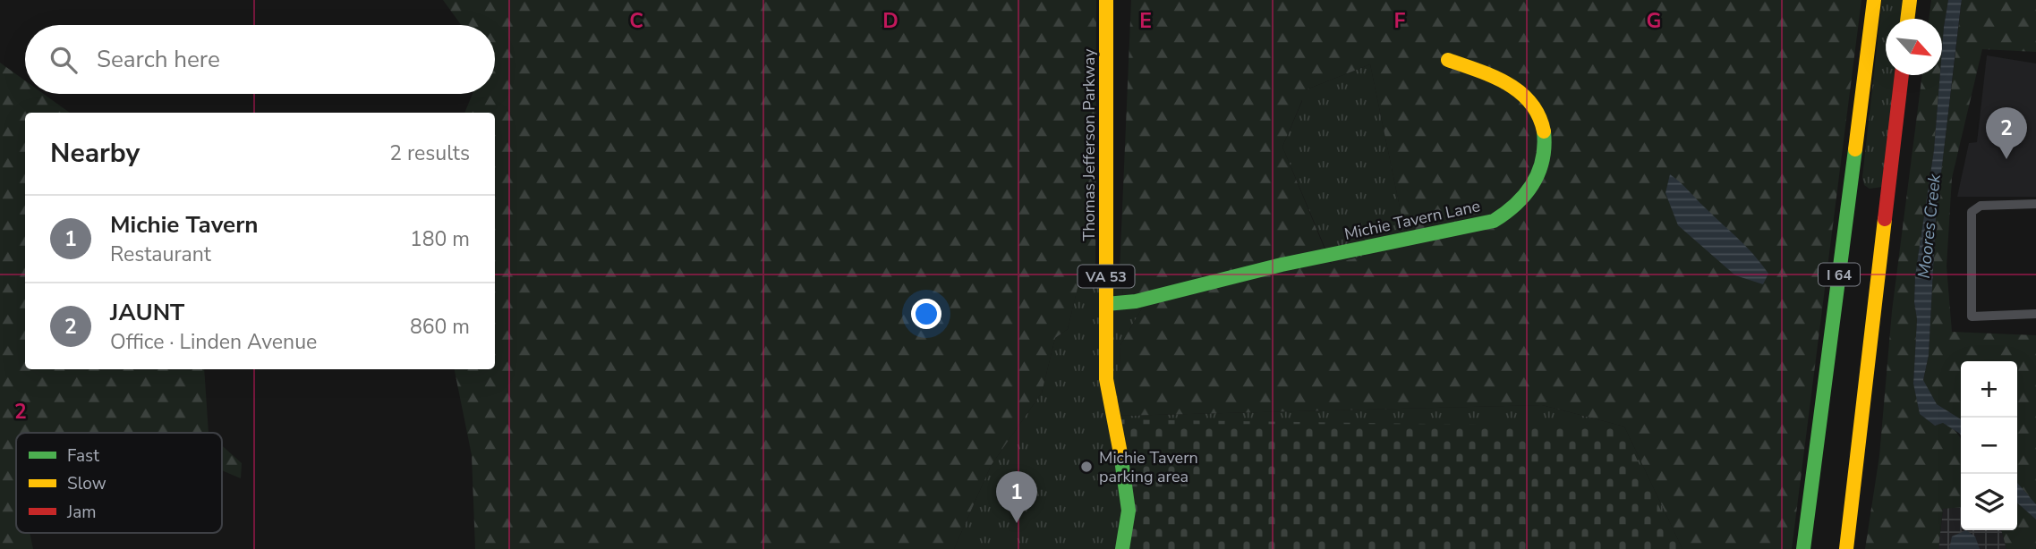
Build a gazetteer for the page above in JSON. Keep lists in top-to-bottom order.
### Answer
{
  "streets": {
    "main road": [
      "Thomas Jefferson Parkway",
      "Michie Tavern Lane",
      "I 64",
      "VA 53"
    ]
  },
  "crossings": [
    ["Thomas Jefferson Parkway", "Michie Tavern Lane"]
  ],
  "water": ["Moores Creek"],
  "places": ["Michie Tavern parking area"],
  "legend": ["Fast", "Slow", "Jam"],
  "north": "bottom right",
  "page": {
    "search": "Search here",
    "pins": ["2", "1"],
    "heading": ["Nearby", "2 results"],
    "list": [
      {
        "mark": "1",
        "name": "Michie Tavern",
        "note": "Restaurant",
        "value": "180 m"
      },
      {
        "mark": "2",
        "name": "JAUNT",
        "note": "Office · Linden Avenue",
        "value": "860 m"
      }
    ],
    "map_buttons": ["+", "−"]
  },
  "grid": {
    "columns": [
      "C",
      "D",
      "E",
      "F",
      "G"
    ],
    "rows": ["2"]
  }
}
